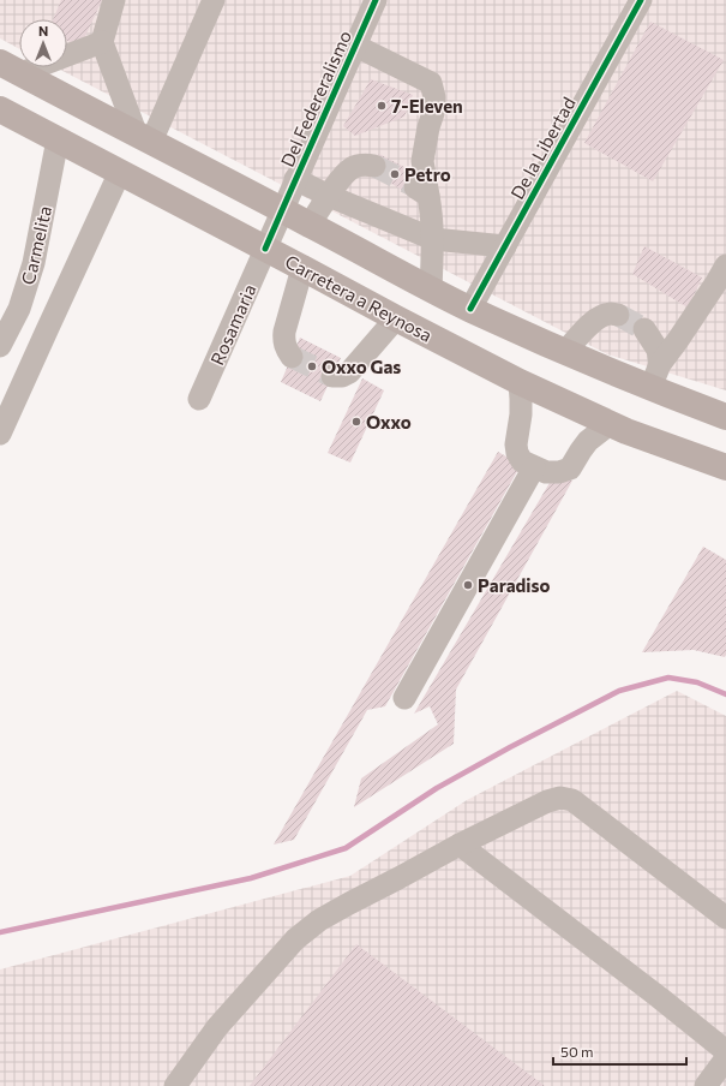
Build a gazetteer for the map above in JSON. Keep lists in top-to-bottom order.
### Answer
{
  "streets": {
    "main road": ["Carretera a Reynosa"],
    "street": [
      "Del Federeralismo",
      "De la Libertad",
      "Carmelita",
      "Rosamaria"
    ]
  },
  "crossings": [
    ["Del Federeralismo", "Carretera a Reynosa"],
    ["Del Federeralismo", "Rosamaria"],
    ["Carmelita", "Carretera a Reynosa"],
    ["Carretera a Reynosa", "Rosamaria"]
  ],
  "places": [
    "7-Eleven",
    "Petro",
    "Oxxo Gas",
    "Oxxo",
    "Paradiso"
  ],
  "scale_bar": "50 m",
  "north": "top"
}
